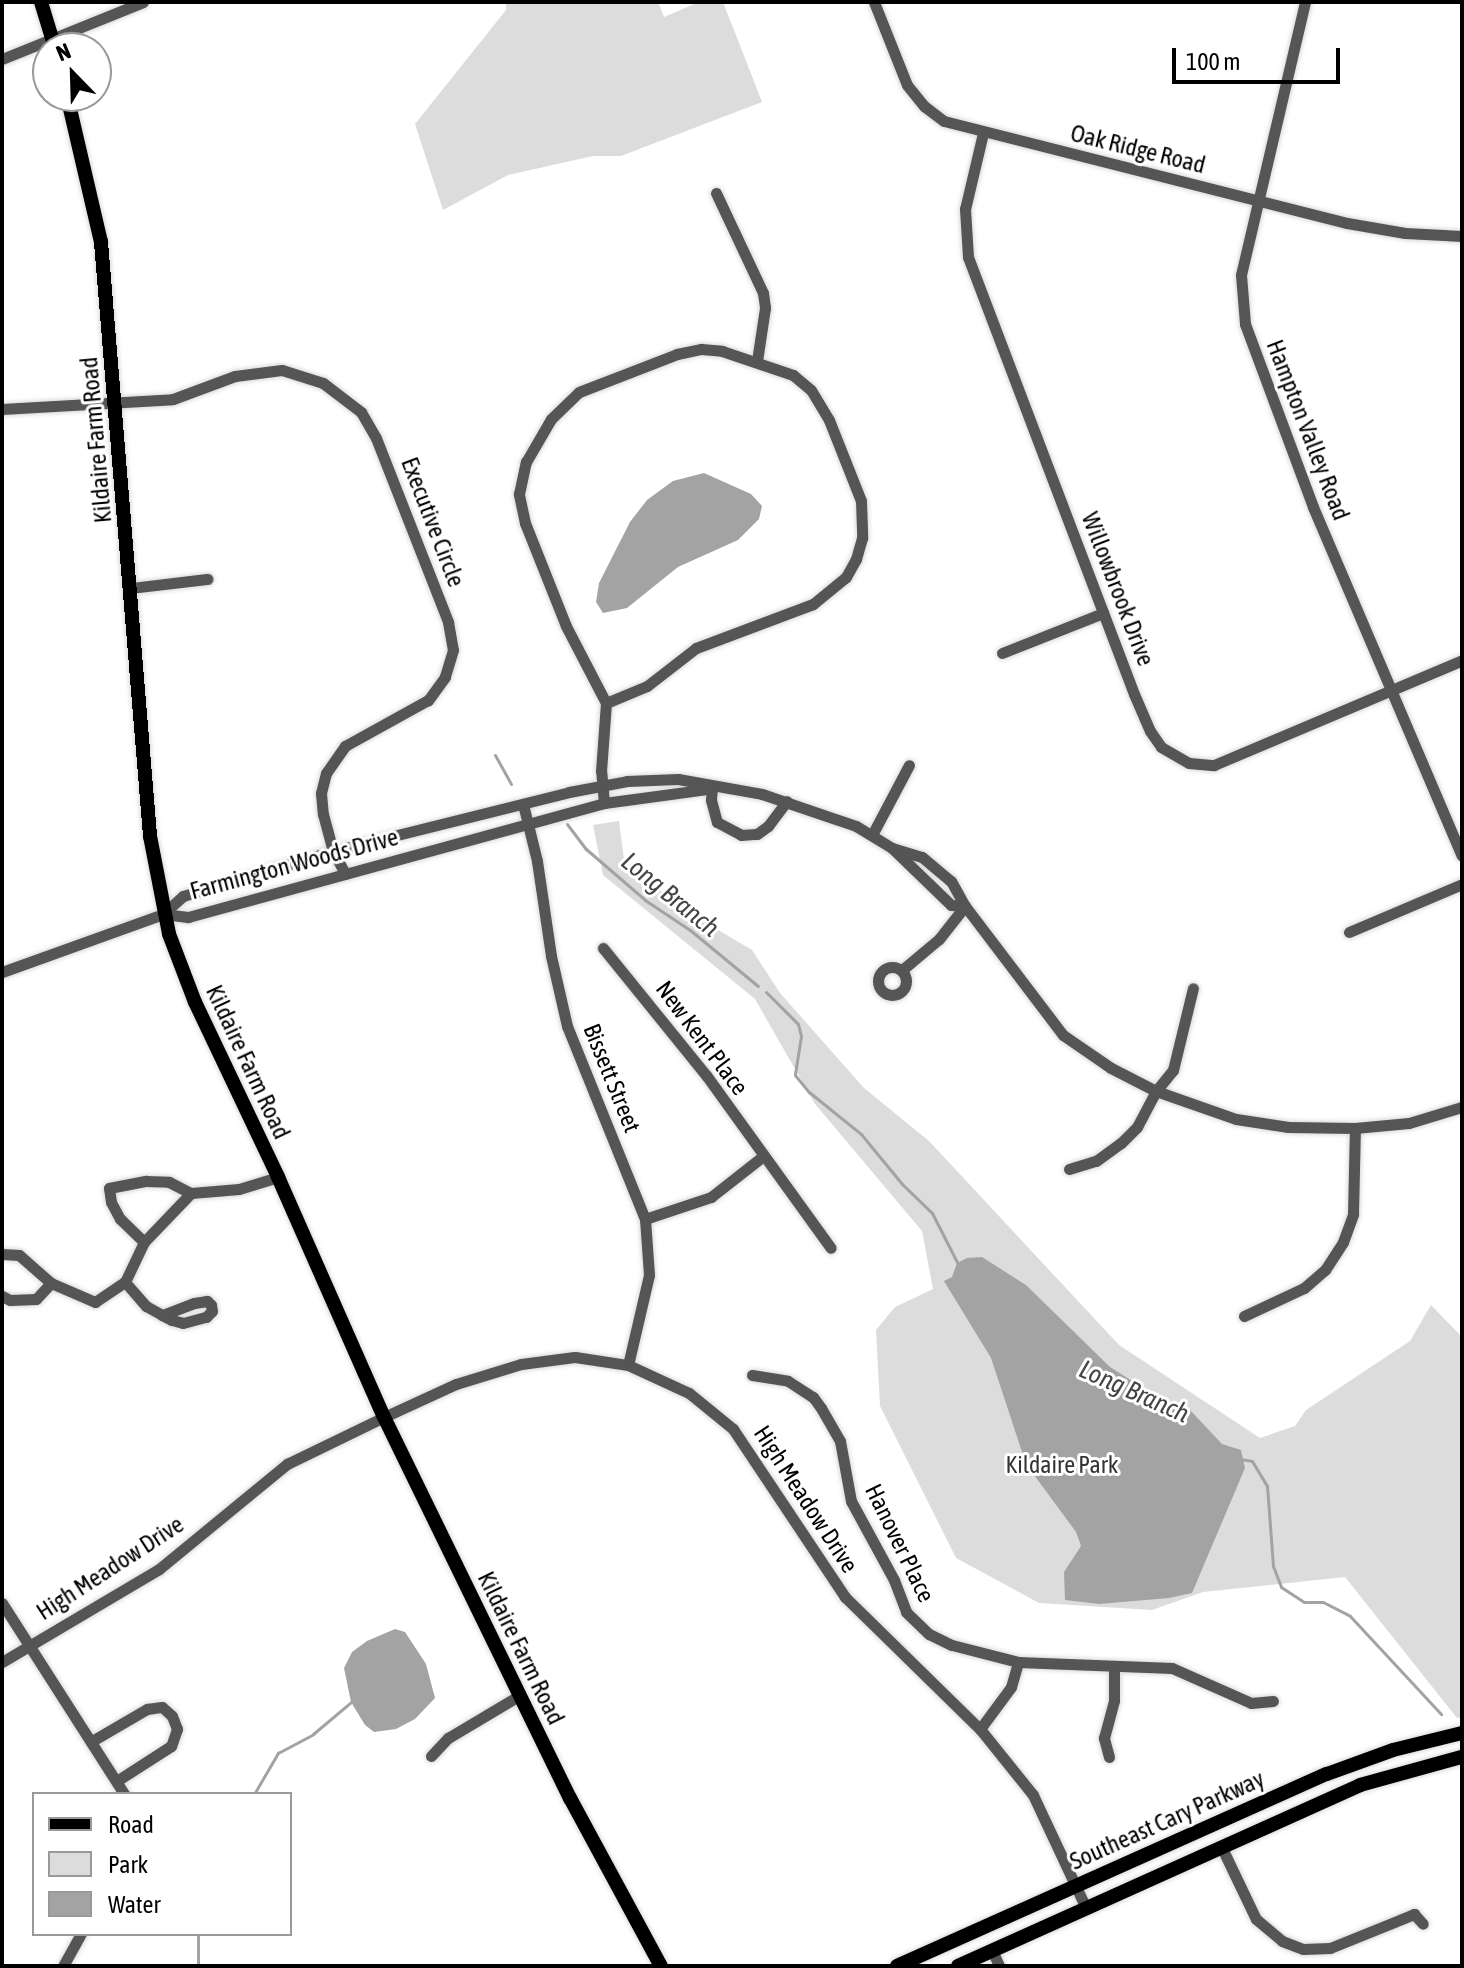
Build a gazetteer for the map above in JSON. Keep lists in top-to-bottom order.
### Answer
{
  "streets": {
    "main road": ["Kildaire Farm Road", "Southeast Cary Parkway"],
    "street": [
      "Oak Ridge Road",
      "Hampton Valley Road",
      "Executive Circle",
      "Willowbrook Drive",
      "Farmington Woods Drive",
      "New Kent Place",
      "Bissett Street",
      "High Meadow Drive",
      "Hanover Place"
    ]
  },
  "crossings": [
    ["Oak Ridge Road", "Hampton Valley Road"],
    ["Oak Ridge Road", "Willowbrook Drive"],
    ["Hampton Valley Road", "Willowbrook Drive"],
    ["Kildaire Farm Road", "Executive Circle"],
    ["Kildaire Farm Road", "Farmington Woods Drive"],
    ["Kildaire Farm Road", "High Meadow Drive"],
    ["Executive Circle", "Farmington Woods Drive"],
    ["Farmington Woods Drive", "Bissett Street"],
    ["Bissett Street", "High Meadow Drive"],
    ["High Meadow Drive", "Southeast Cary Parkway"]
  ],
  "water": ["Long Branch"],
  "parks": ["Kildaire Park"],
  "legend": ["Road", "Park", "Water"],
  "scale_bar": "100 m",
  "north": "top left"
}
